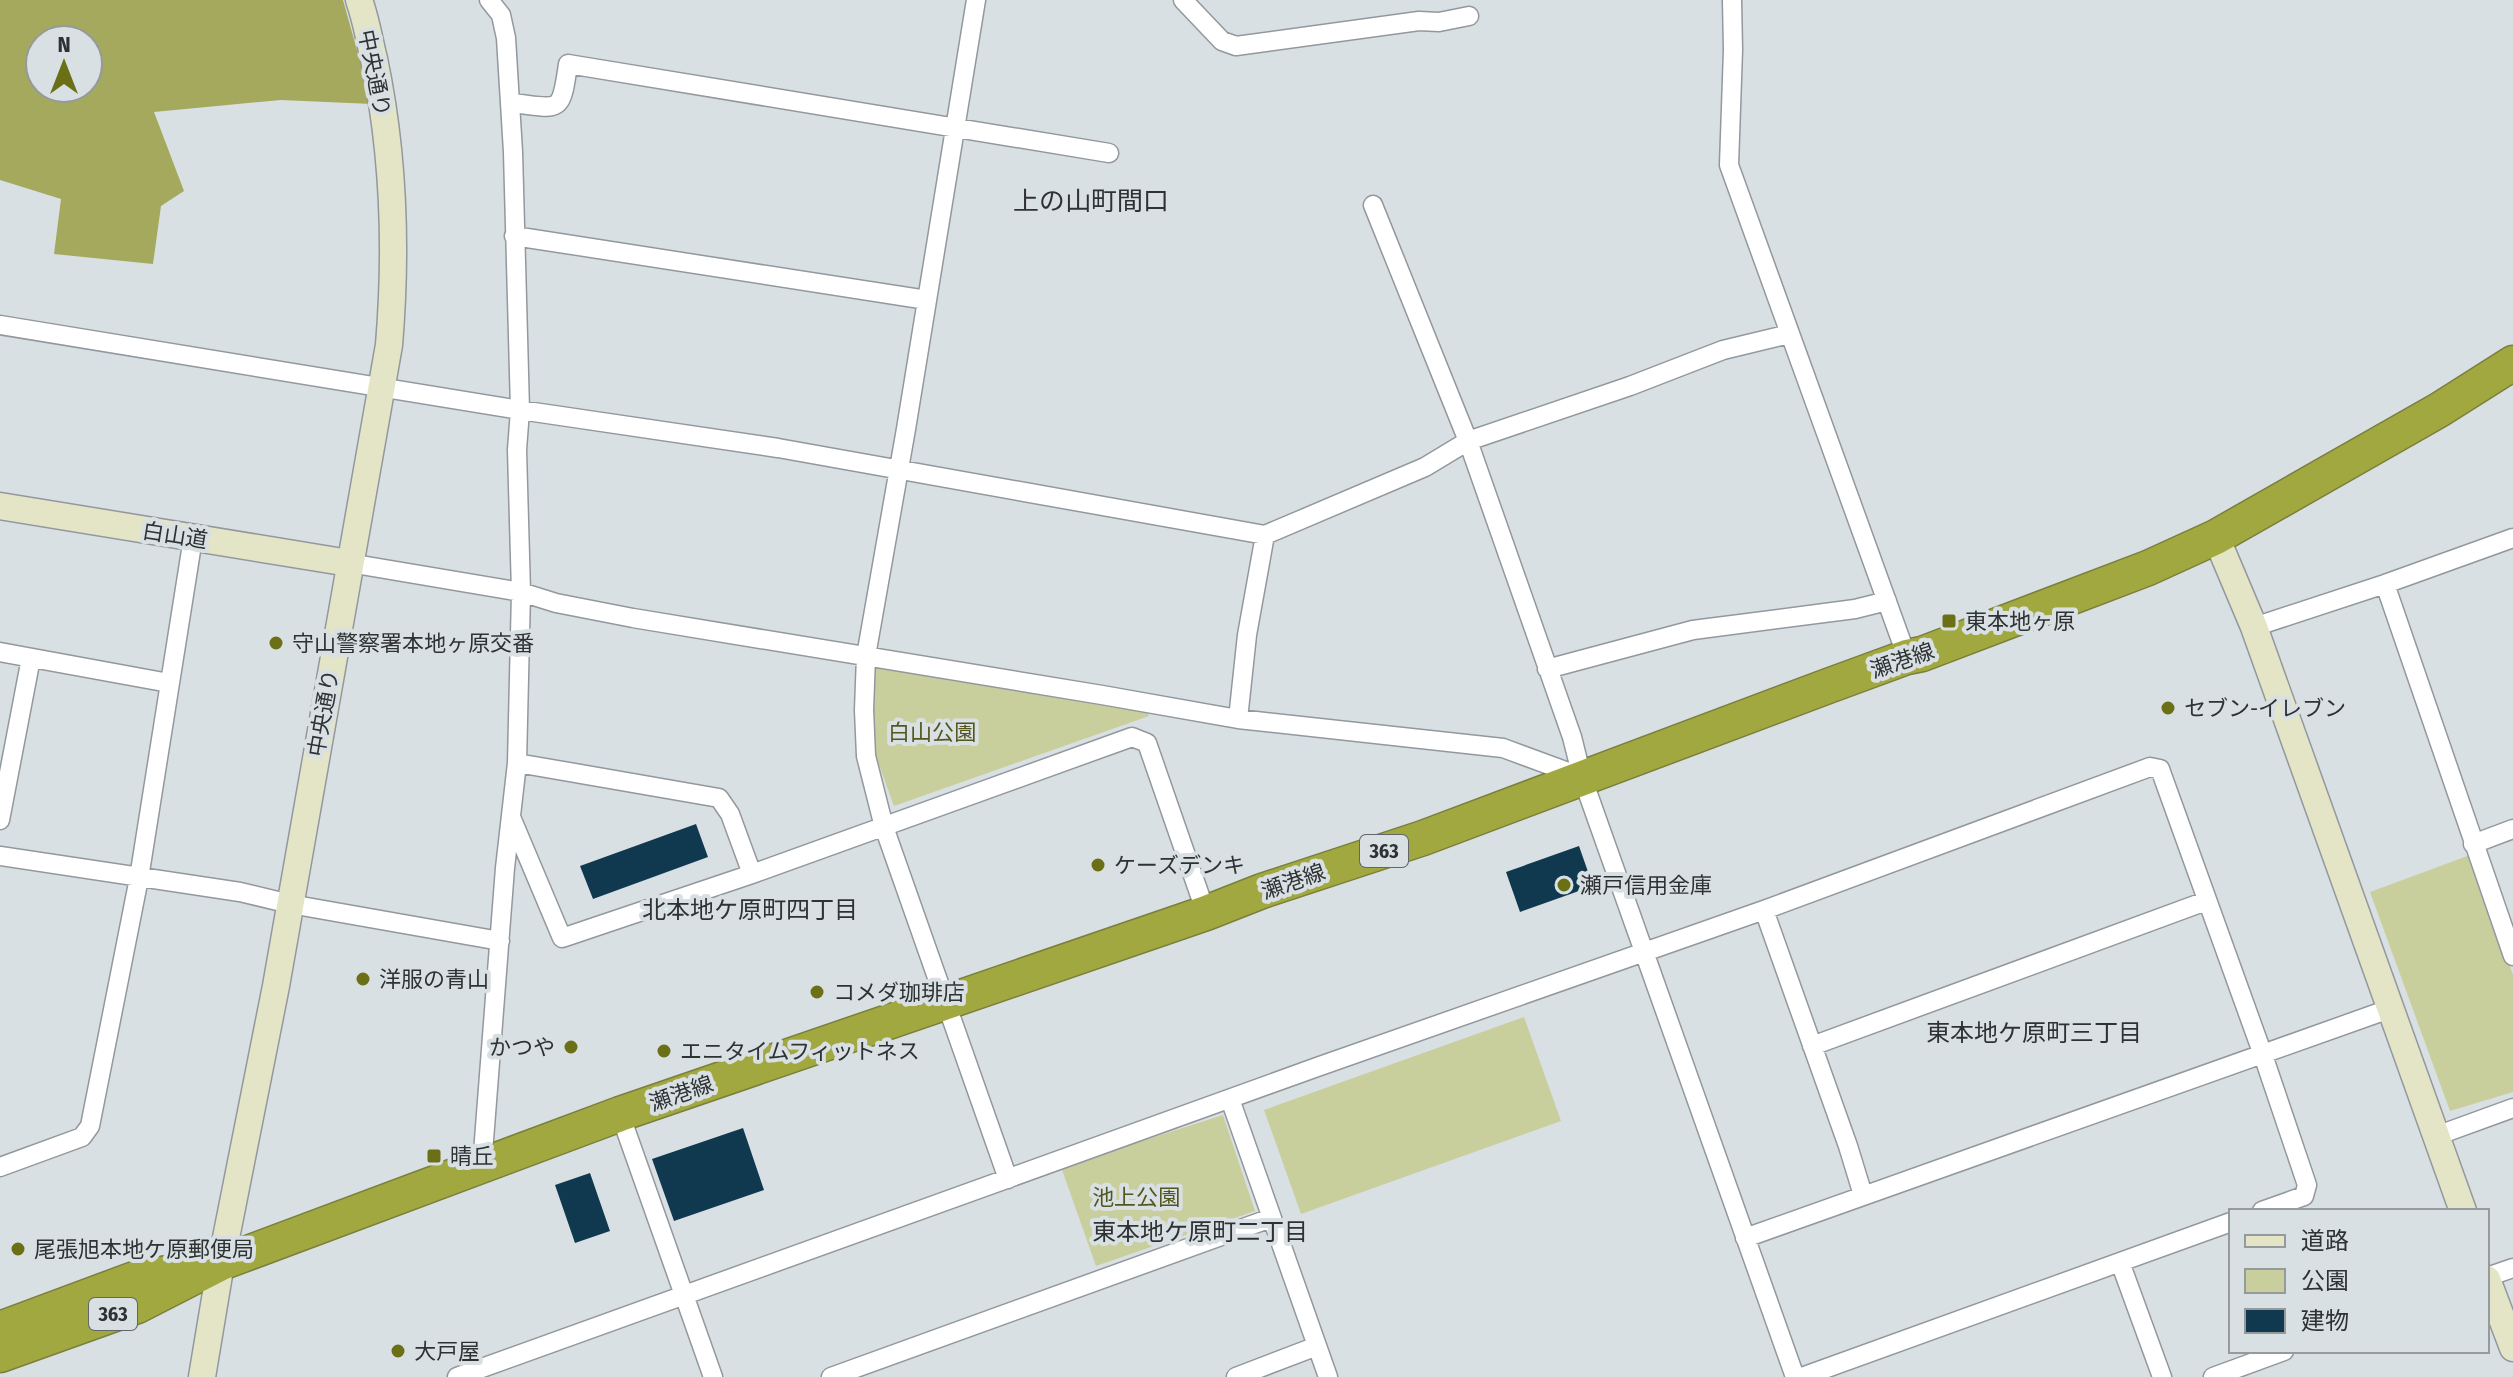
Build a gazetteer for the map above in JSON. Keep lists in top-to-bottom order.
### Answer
{
  "streets": {
    "highway": ["瀬港線", "363"],
    "street": ["中央通り", "白山道"]
  },
  "crossings": [
    ["中央通り", "白山道"],
    ["中央通り", "瀬港線"]
  ],
  "districts": [
    "上の山町間口",
    "北本地ケ原町四丁目",
    "東本地ケ原町三丁目",
    "東本地ケ原町二丁目"
  ],
  "parks": ["白山公園", "池上公園"],
  "places": {
    "transit": ["東本地ヶ原", "晴丘"],
    "other": [
      "守山警察署本地ヶ原交番",
      "セブン-イレブン",
      "ケーズデンキ",
      "瀬戸信用金庫",
      "洋服の青山",
      "コメダ珈琲店",
      "かつや",
      "エニタイムフィットネス",
      "尾張旭本地ケ原郵便局",
      "大戸屋"
    ]
  },
  "legend": ["道路", "公園", "建物"],
  "north": "top"
}
